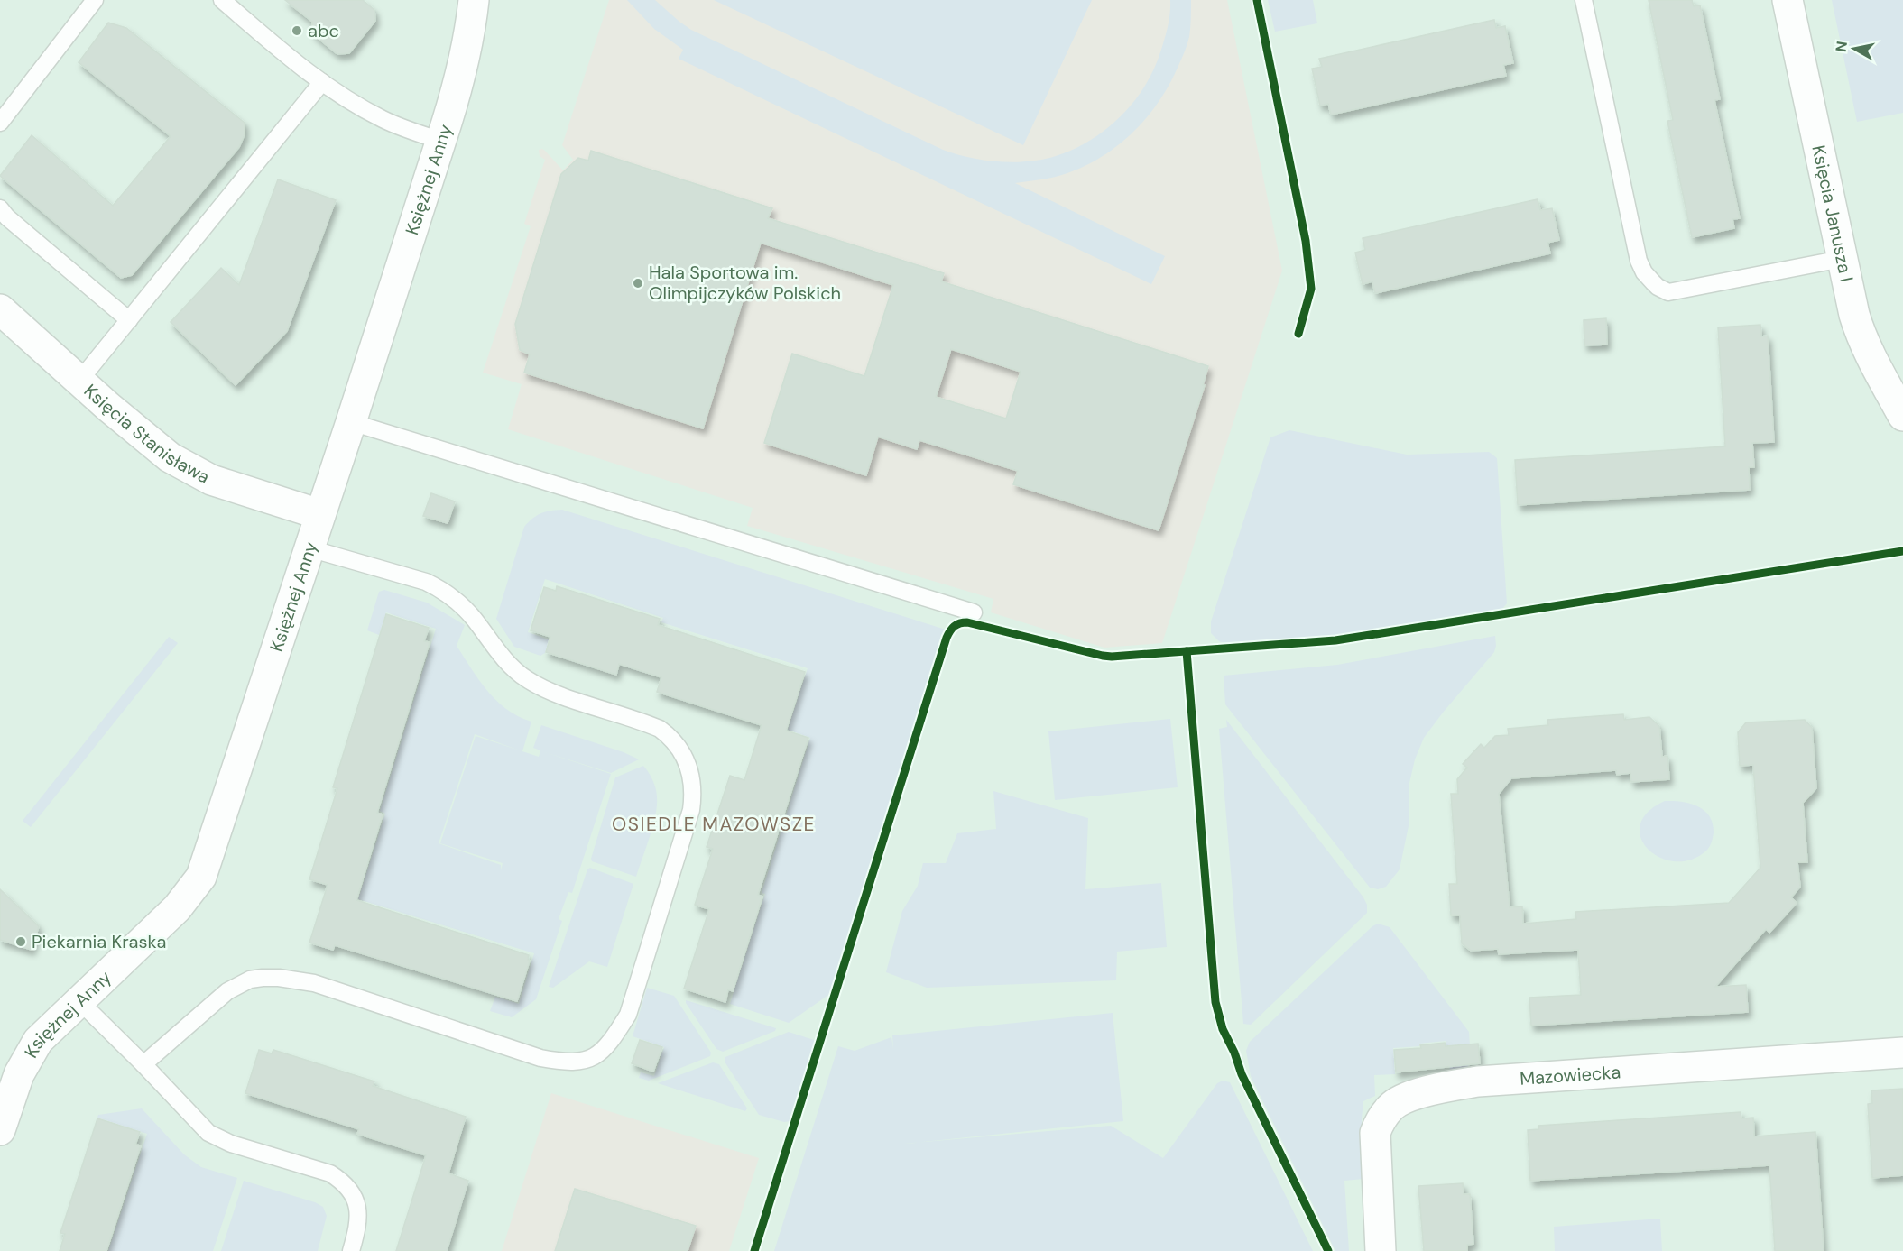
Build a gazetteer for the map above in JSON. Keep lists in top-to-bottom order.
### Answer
{
  "streets": {
    "street": [
      "Księżnej Anny",
      "Księcia Janusza I",
      "Księcia Stanisława",
      "Mazowiecka"
    ]
  },
  "crossings": [
    ["Księżnej Anny", "Księcia Stanisława"]
  ],
  "districts": ["OSIEDLE MAZOWSZE"],
  "places": ["abc", "Hala Sportowa im. Olimpijczyków Polskich", "Piekarnia Kraska"],
  "north": "left"
}
